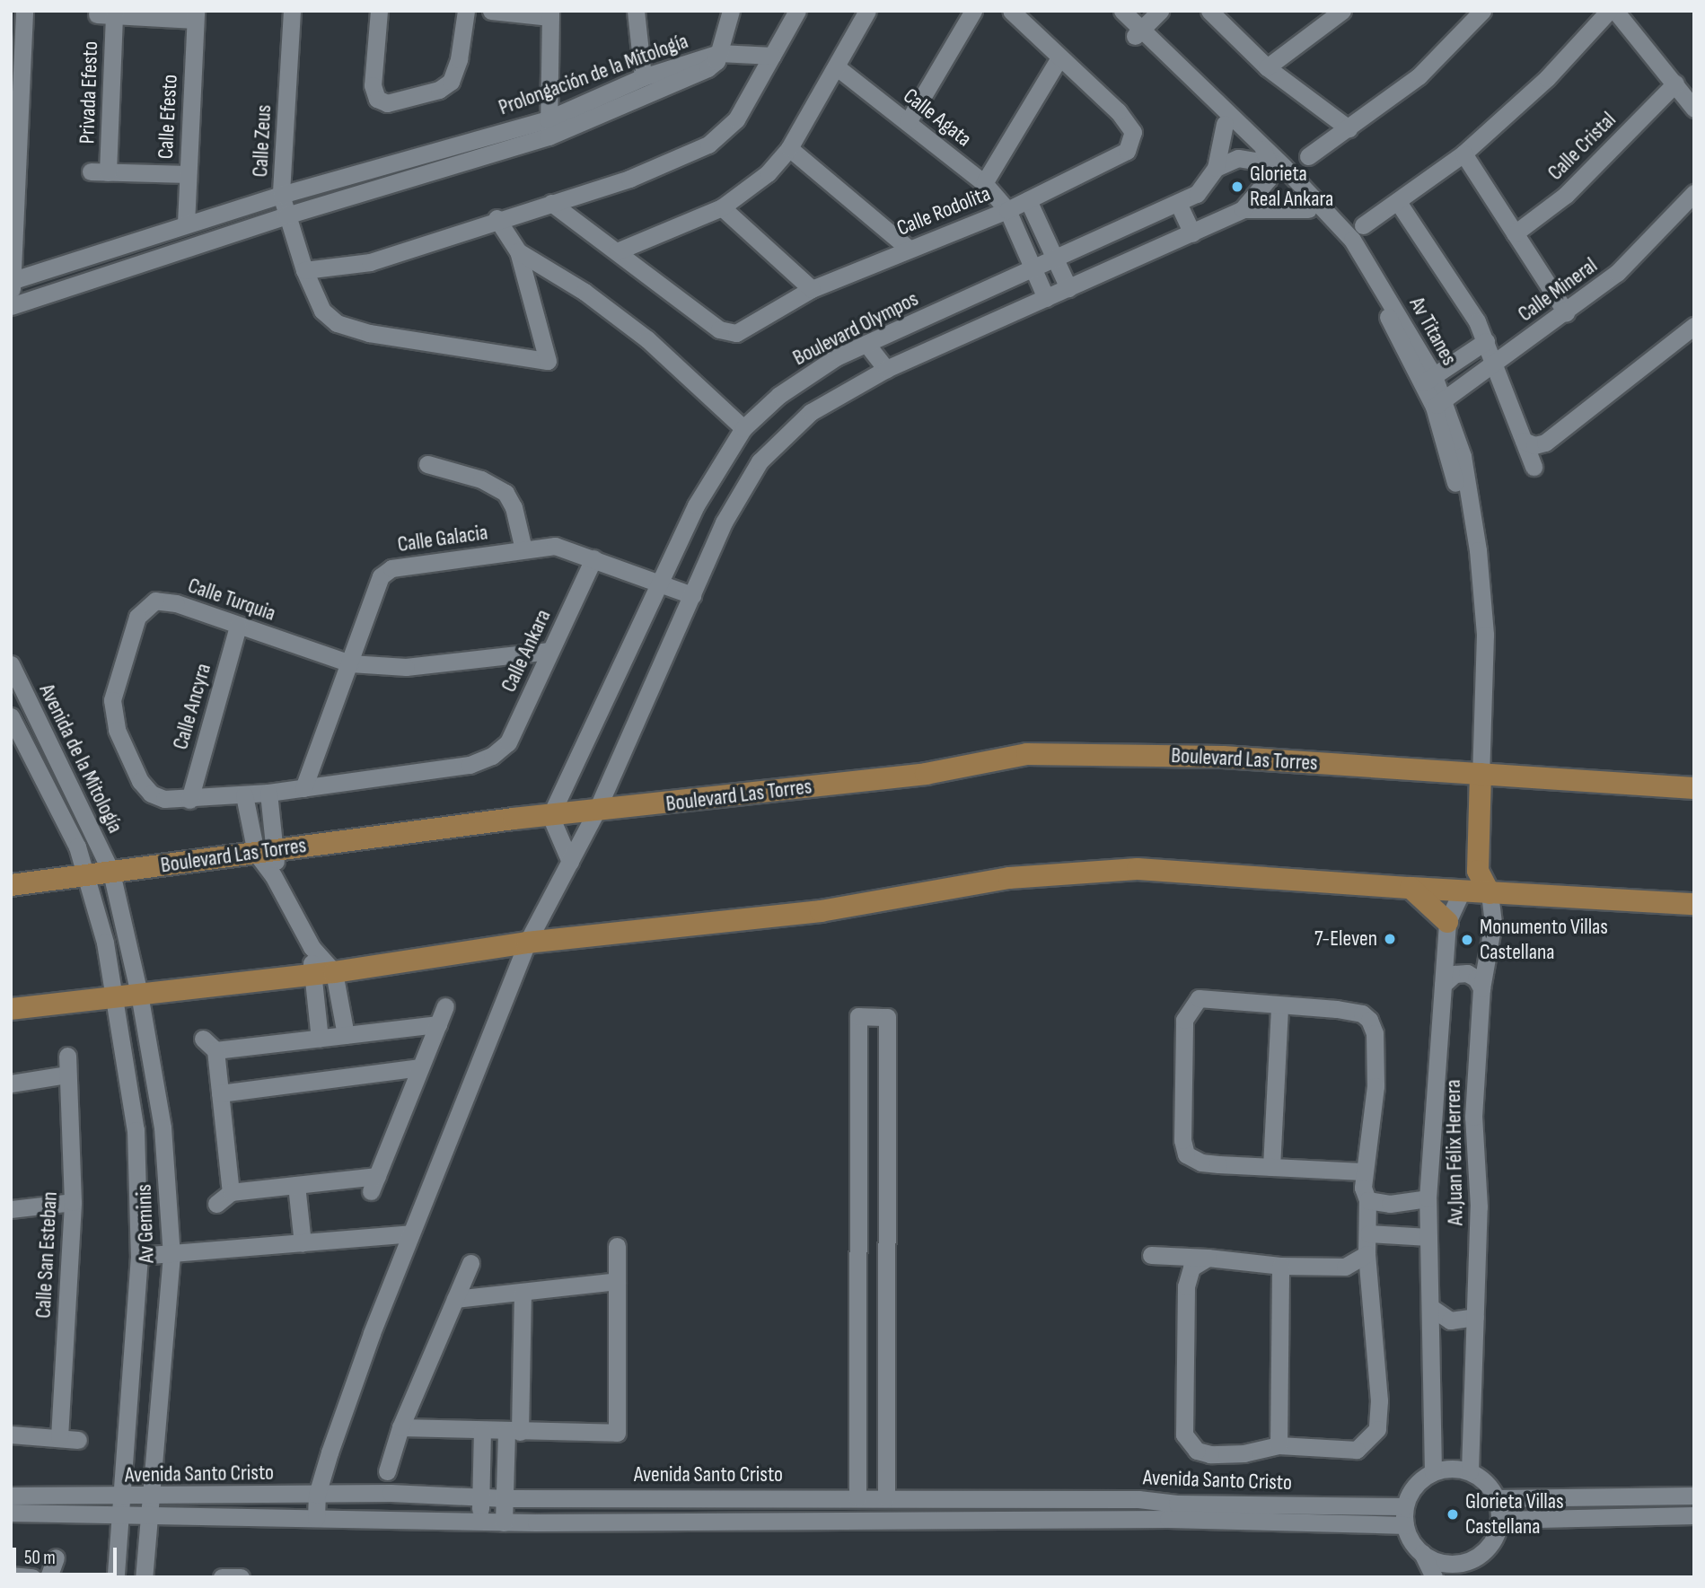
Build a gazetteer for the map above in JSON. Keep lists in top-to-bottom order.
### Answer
{
  "streets": {
    "main road": ["Boulevard Las Torres"],
    "street": [
      "Prolongación de la Mitología",
      "Privada Efesto",
      "Calle Efesto",
      "Calle Agata",
      "Calle Zeus",
      "Calle Cristal",
      "Calle Rodolita",
      "Calle Mineral",
      "Boulevard Olympos",
      "Av Titanes",
      "Calle Galacia",
      "Calle Turquia",
      "Calle Ankara",
      "Calle Ancyra",
      "Avenida de la Mitología",
      "Av.Juan Félix Herrera",
      "Av Geminis",
      "Calle San Esteban",
      "Avenida Santo Cristo"
    ]
  },
  "crossings": [
    ["Prolongación de la Mitología", "Calle Efesto"],
    ["Prolongación de la Mitología", "Calle Zeus"],
    ["Privada Efesto", "Calle Efesto"],
    ["Calle Agata", "Calle Rodolita"],
    ["Calle Agata", "Boulevard Olympos"],
    ["Calle Mineral", "Av Titanes"],
    ["Boulevard Olympos", "Av Titanes"],
    ["Boulevard Olympos", "Calle Galacia"],
    ["Boulevard Olympos", "Boulevard Las Torres"],
    ["Av Titanes", "Boulevard Las Torres"],
    ["Calle Galacia", "Calle Turquia"],
    ["Calle Galacia", "Calle Ankara"],
    ["Calle Turquia", "Calle Ankara"],
    ["Calle Turquia", "Calle Ancyra"],
    ["Avenida de la Mitología", "Boulevard Las Torres"],
    ["Avenida de la Mitología", "Av Geminis"],
    ["Boulevard Las Torres", "Av Geminis"],
    ["Av.Juan Félix Herrera", "Avenida Santo Cristo"],
    ["Av Geminis", "Avenida Santo Cristo"]
  ],
  "places": [
    "Glorieta Real Ankara",
    "7-Eleven",
    "Monumento Villas Castellana",
    "Glorieta Villas Castellana"
  ],
  "scale_bar": "50 m"
}
